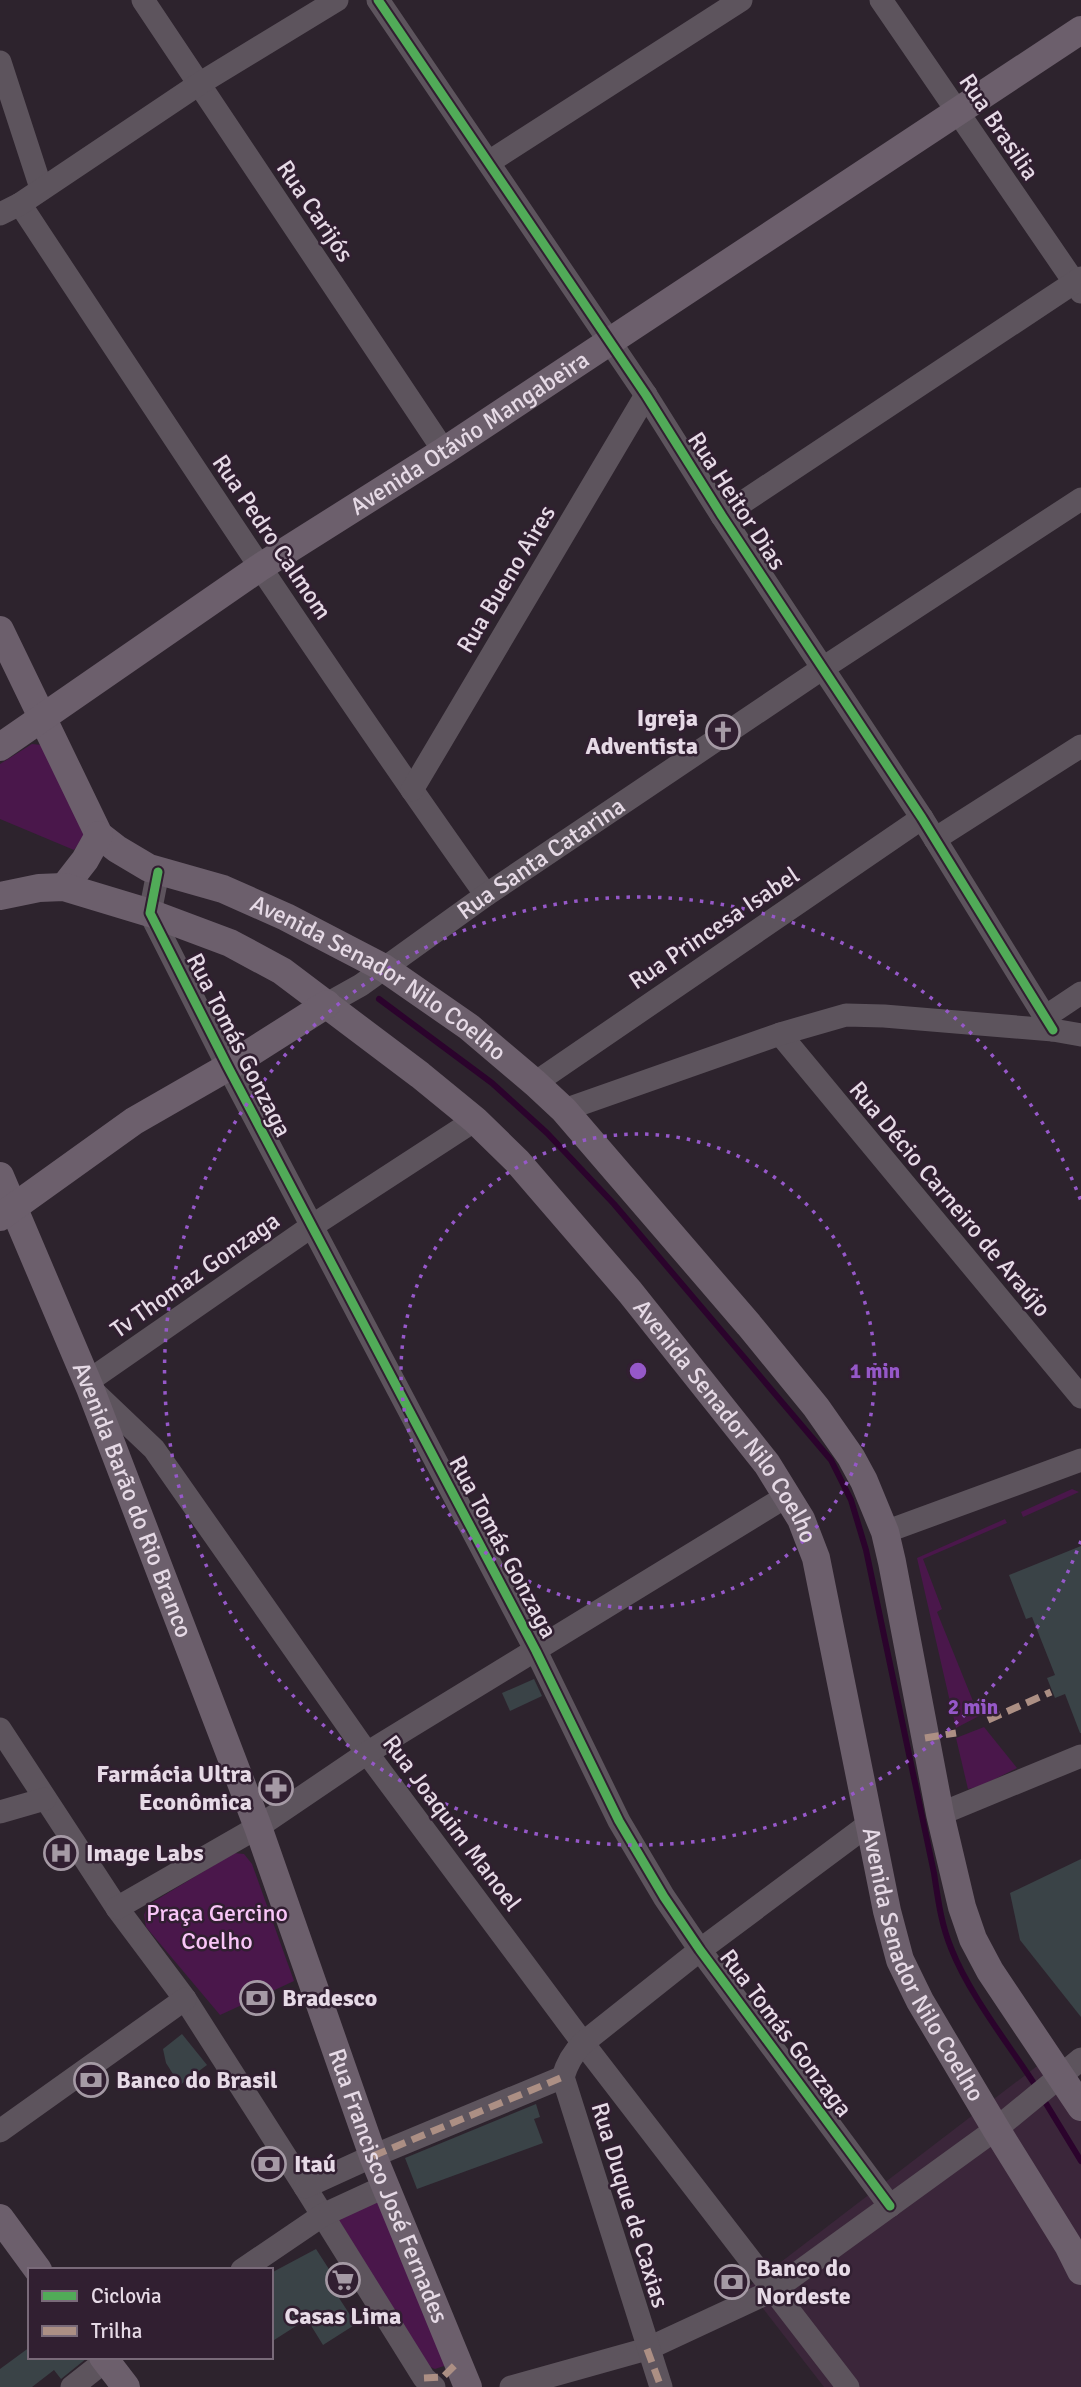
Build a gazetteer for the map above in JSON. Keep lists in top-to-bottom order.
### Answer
{
  "streets": {
    "main road": [
      "Avenida Otávio Mangabeira",
      "Rua Santa Catarina",
      "Avenida Senador Nilo Coelho",
      "Avenida Barão do Rio Branco",
      "Rua Francisco José Fernades"
    ],
    "street": [
      "Rua Brasilia",
      "Rua Carijós",
      "Rua Heitor Dias",
      "Rua Pedro Calmom",
      "Rua Bueno Aires",
      "Rua Princesa Isabel",
      "Rua Tomás Gonzaga",
      "Rua Décio Carneiro de Araújo",
      "Tv Thomaz Gonzaga",
      "Rua Joaquim Manoel",
      "Rua Duque de Caxias"
    ]
  },
  "crossings": [
    ["Rua Brasilia", "Avenida Otávio Mangabeira"],
    ["Rua Carijós", "Avenida Otávio Mangabeira"],
    ["Avenida Otávio Mangabeira", "Rua Heitor Dias"],
    ["Avenida Otávio Mangabeira", "Rua Pedro Calmom"],
    ["Rua Heitor Dias", "Rua Bueno Aires"],
    ["Rua Heitor Dias", "Rua Santa Catarina"],
    ["Rua Heitor Dias", "Rua Princesa Isabel"],
    ["Rua Pedro Calmom", "Rua Bueno Aires"],
    ["Rua Pedro Calmom", "Rua Santa Catarina"],
    ["Rua Santa Catarina", "Avenida Senador Nilo Coelho"],
    ["Rua Santa Catarina", "Rua Tomás Gonzaga"],
    ["Rua Santa Catarina", "Avenida Barão do Rio Branco"],
    ["Rua Princesa Isabel", "Avenida Senador Nilo Coelho"],
    ["Avenida Senador Nilo Coelho", "Rua Tomás Gonzaga"],
    ["Avenida Senador Nilo Coelho", "Tv Thomaz Gonzaga"],
    ["Rua Tomás Gonzaga", "Tv Thomaz Gonzaga"],
    ["Tv Thomaz Gonzaga", "Avenida Barão do Rio Branco"],
    ["Tv Thomaz Gonzaga", "Rua Joaquim Manoel"],
    ["Avenida Barão do Rio Branco", "Rua Joaquim Manoel"],
    ["Avenida Barão do Rio Branco", "Rua Francisco José Fernades"]
  ],
  "parks": ["Praça Gercino Coelho"],
  "places": {
    "church": ["Igreja Adventista"],
    "pharmacy": ["Farmácia Ultra Econômica"],
    "hospital": ["Image Labs"],
    "bank": [
      "Bradesco",
      "Banco do Brasil",
      "Itaú",
      "Banco do Nordeste"
    ],
    "supermarket": ["Casas Lima"]
  },
  "legend": ["Ciclovia", "Trilha"],
  "rings": ["1 min", "2 min"]
}
